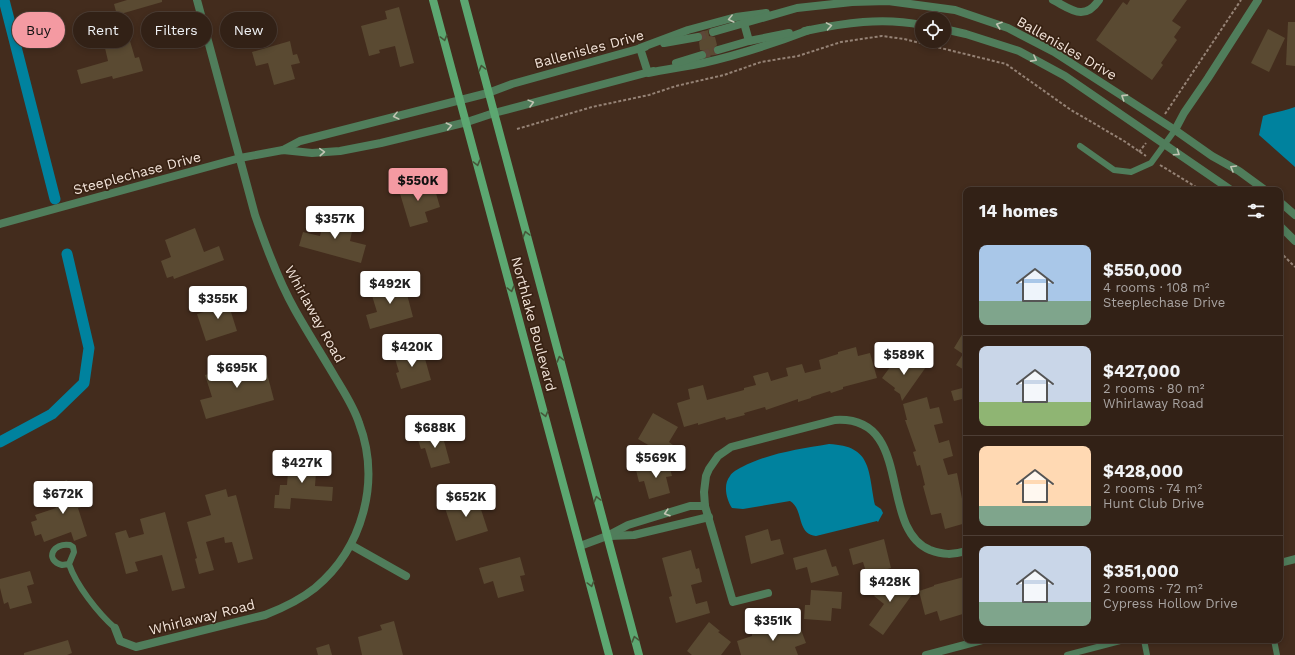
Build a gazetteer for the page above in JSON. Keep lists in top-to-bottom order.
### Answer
{
  "streets": {
    "main road": ["Northlake Boulevard"],
    "street": ["Ballenisles Drive", "Steeplechase Drive", "Whirlaway Road"]
  },
  "crossings": [
    ["Ballenisles Drive", "Steeplechase Drive"],
    ["Ballenisles Drive", "Northlake Boulevard"],
    ["Steeplechase Drive", "Whirlaway Road"],
    ["Steeplechase Drive", "Northlake Boulevard"]
  ],
  "page": {
    "chip": [
      "Buy",
      "Rent",
      "Filters",
      "New"
    ],
    "price": [
      "$550K",
      "$357K",
      "$492K",
      "$355K",
      "$420K",
      "$589K",
      "$695K",
      "$688K",
      "$569K",
      "$427K",
      "$672K",
      "$652K",
      "$428K",
      "$351K"
    ],
    "heading": "14 homes",
    "list": [
      {
        "name": "$550,000",
        "note": "4 rooms · 108 m² · Steeplechase Drive"
      },
      {
        "name": "$427,000",
        "note": "2 rooms · 80 m² · Whirlaway Road"
      },
      {
        "name": "$428,000",
        "note": "2 rooms · 74 m² · Hunt Club Drive"
      },
      {
        "name": "$351,000",
        "note": "2 rooms · 72 m² · Cypress Hollow Drive"
      }
    ]
  }
}
